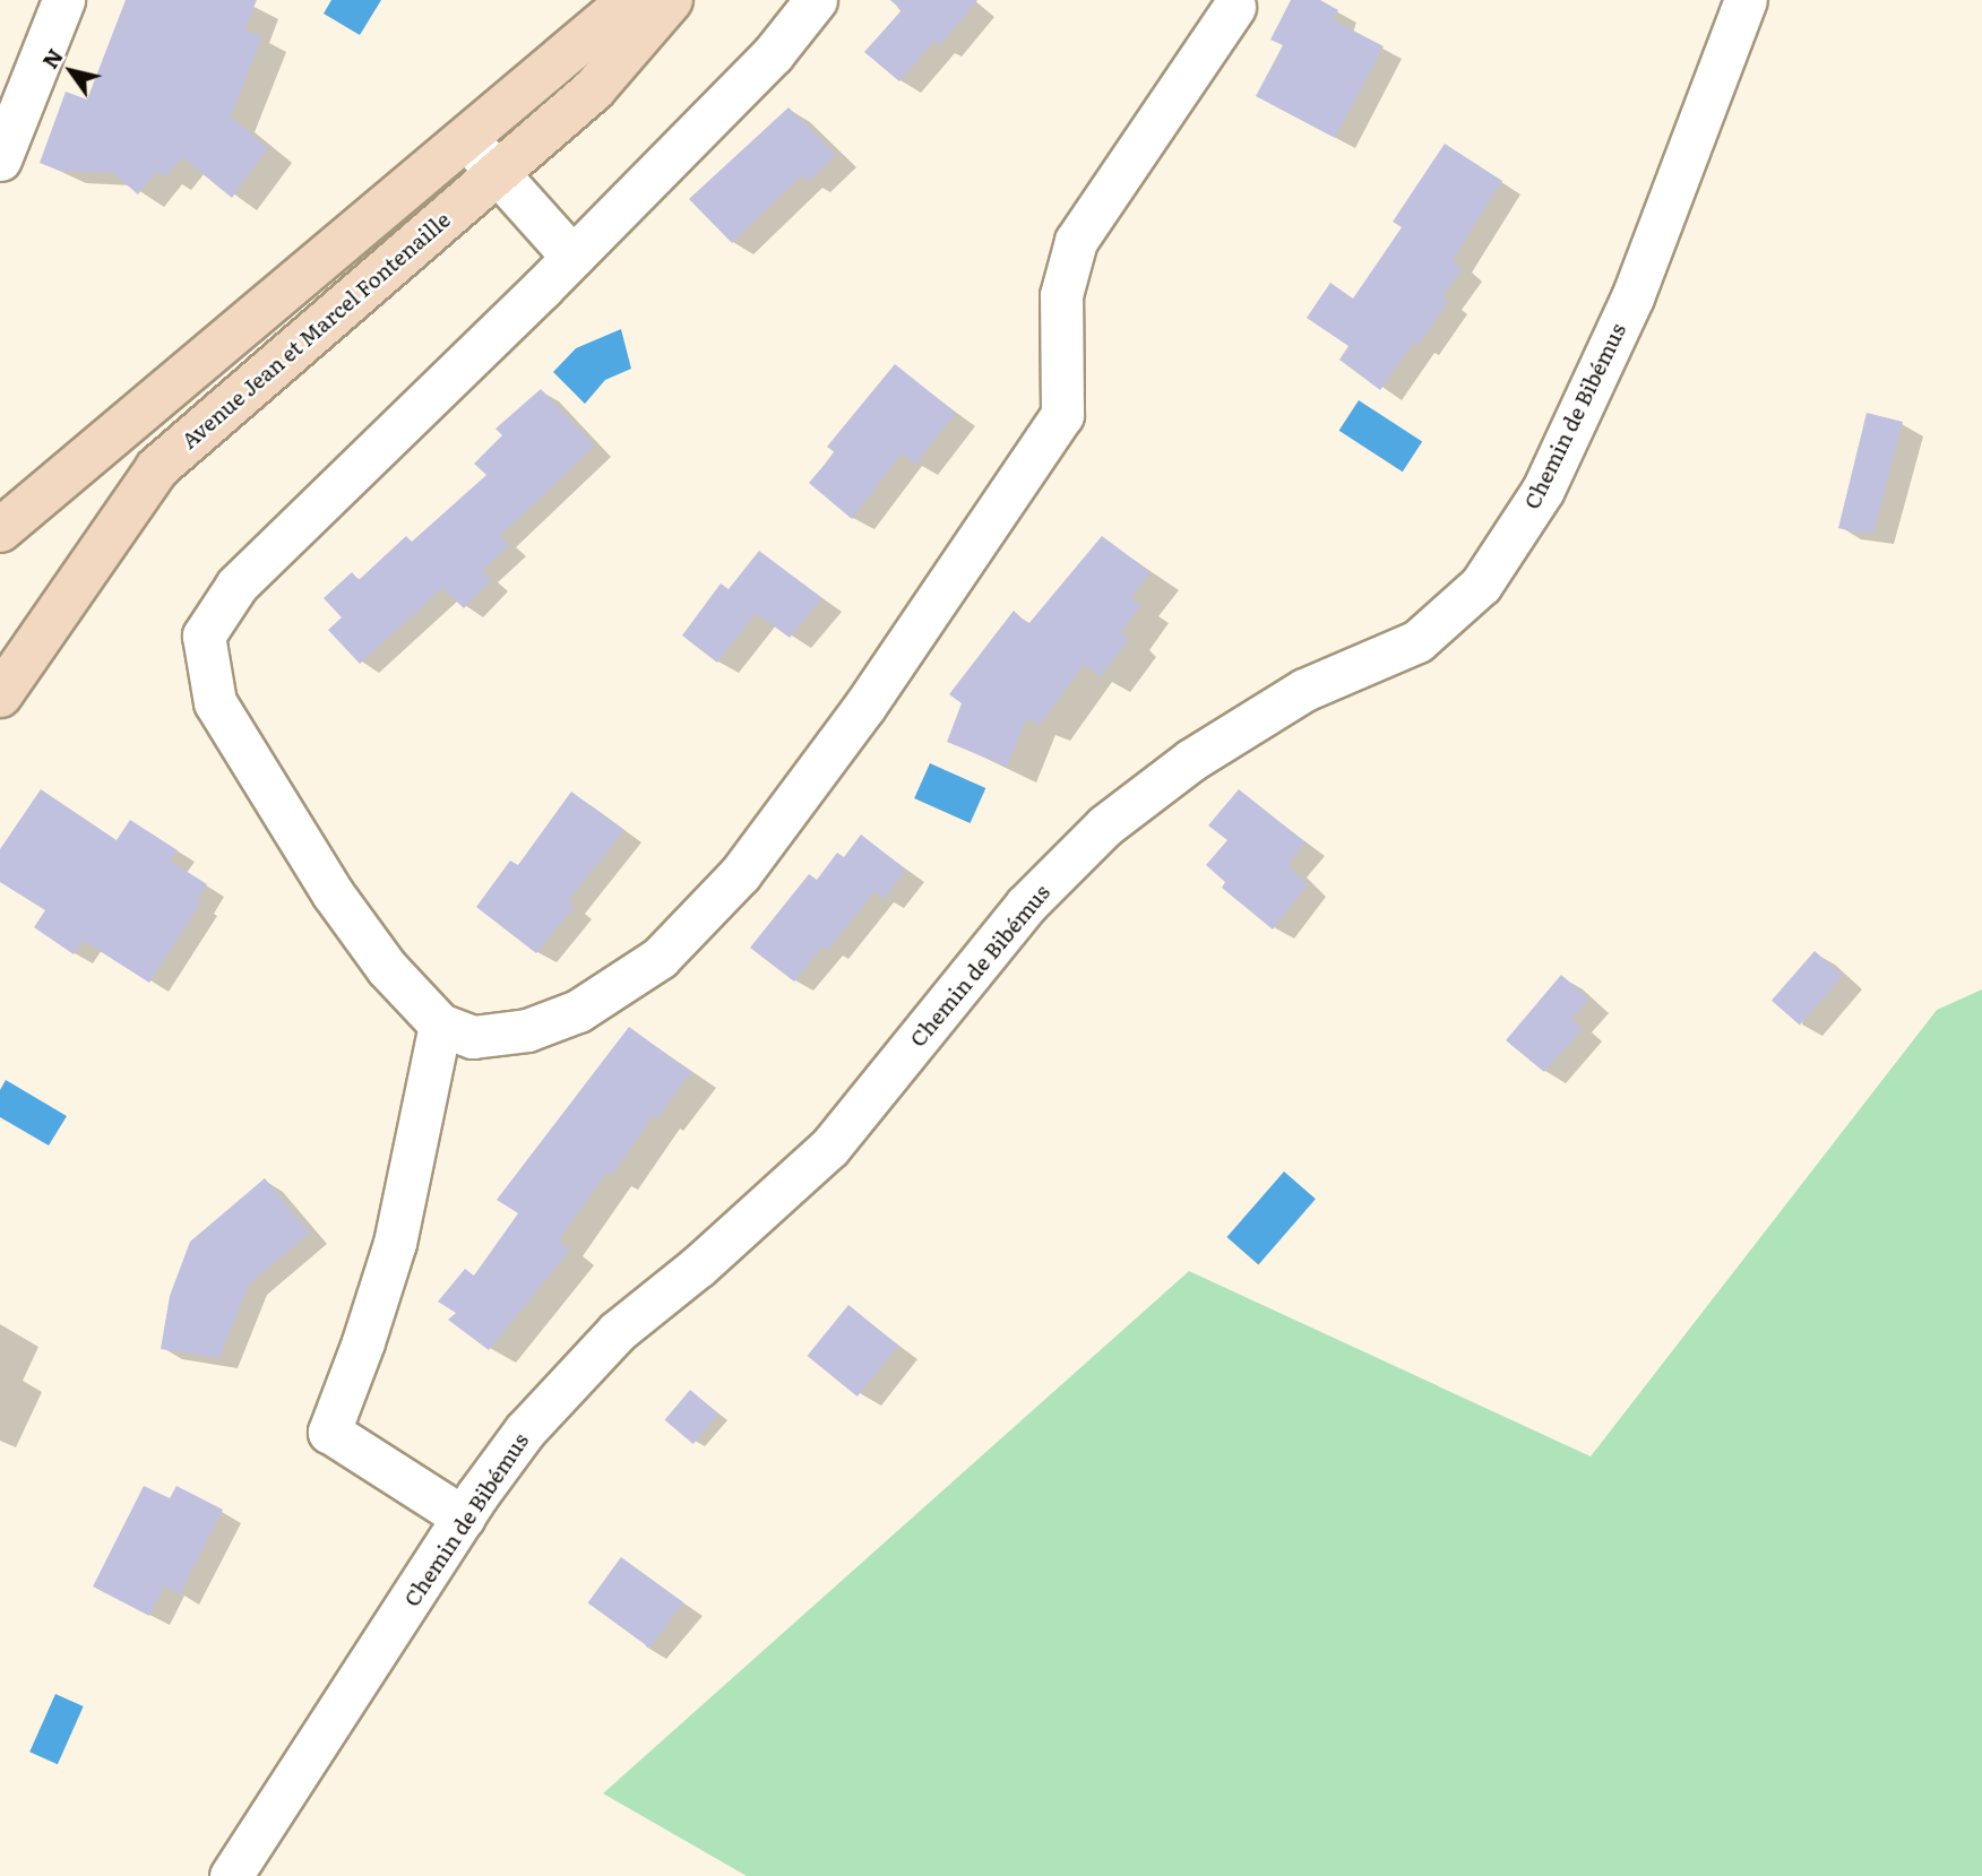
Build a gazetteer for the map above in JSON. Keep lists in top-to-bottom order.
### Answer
{
  "streets": {
    "main road": ["Avenue Jean et Marcel Fontenaille"],
    "street": ["Chemin de Bibémus"]
  },
  "north": "top left"
}
